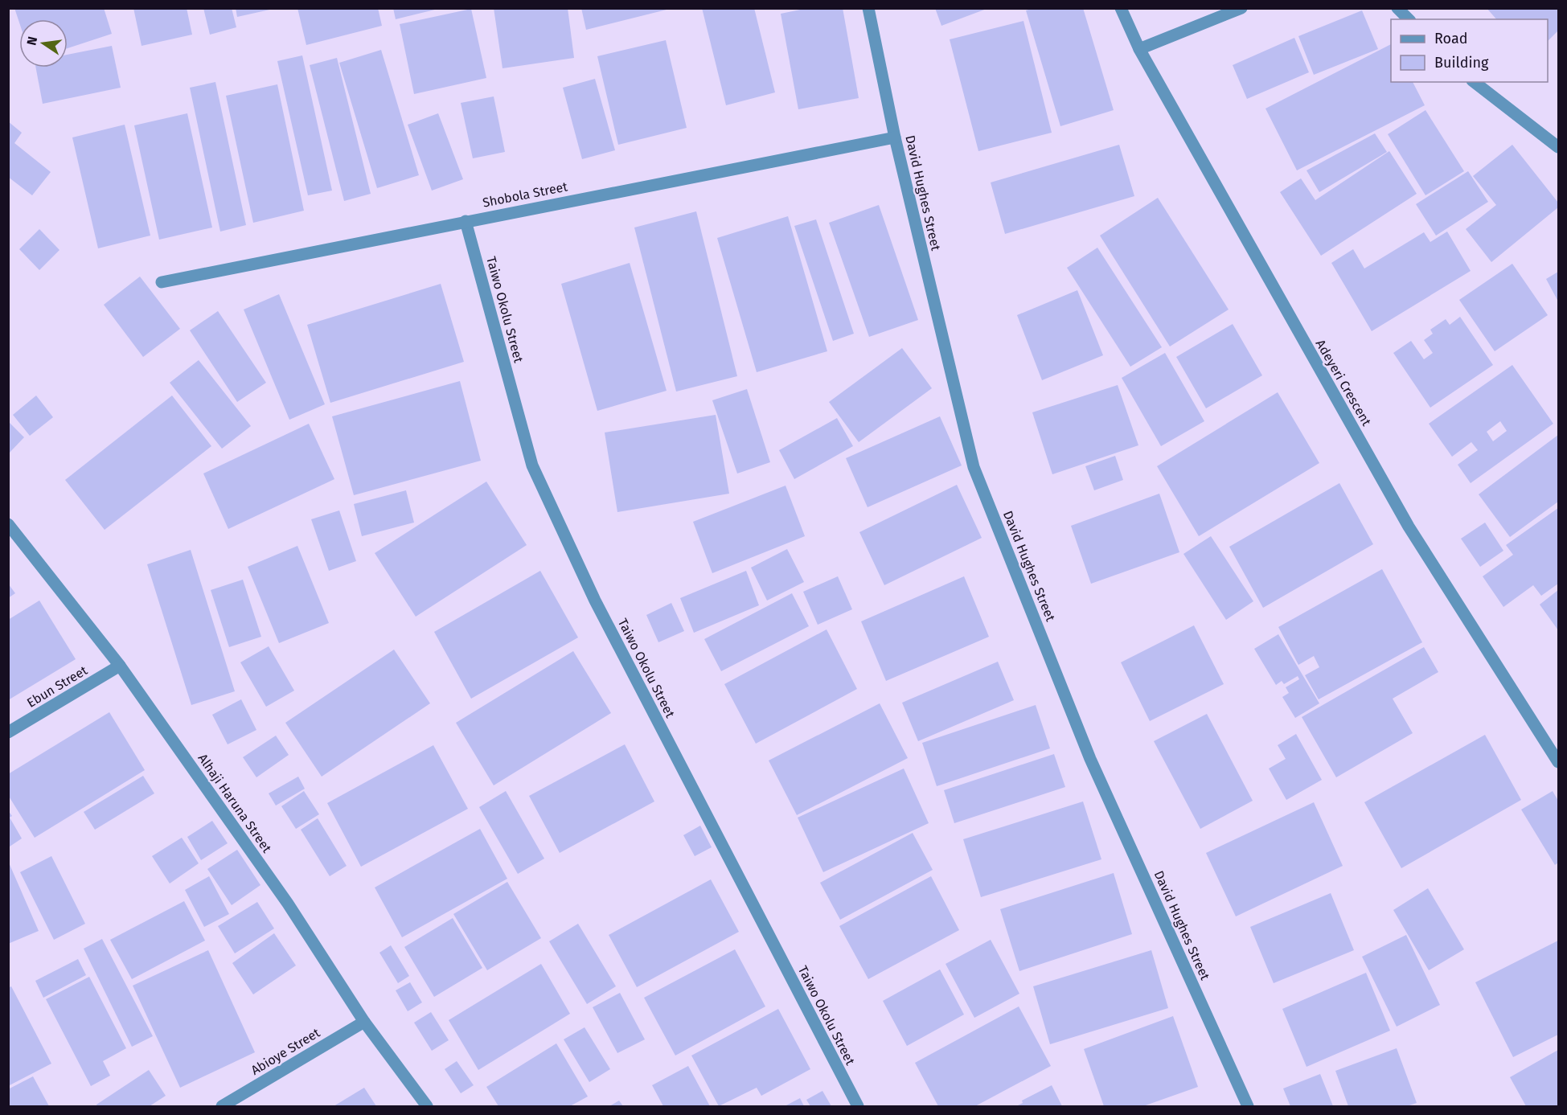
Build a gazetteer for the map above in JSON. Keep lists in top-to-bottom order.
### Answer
{
  "streets": {
    "street": [
      "David Hughes Street",
      "Shobola Street",
      "Taiwo Okolu Street",
      "Adeyeri Crescent",
      "Ebun Street",
      "Alhaji Haruna Street",
      "Abioye Street"
    ]
  },
  "crossings": [
    ["David Hughes Street", "Shobola Street"],
    ["Shobola Street", "Taiwo Okolu Street"],
    ["Ebun Street", "Alhaji Haruna Street"],
    ["Alhaji Haruna Street", "Abioye Street"]
  ],
  "legend": ["Road", "Building"],
  "north": "left"
}
